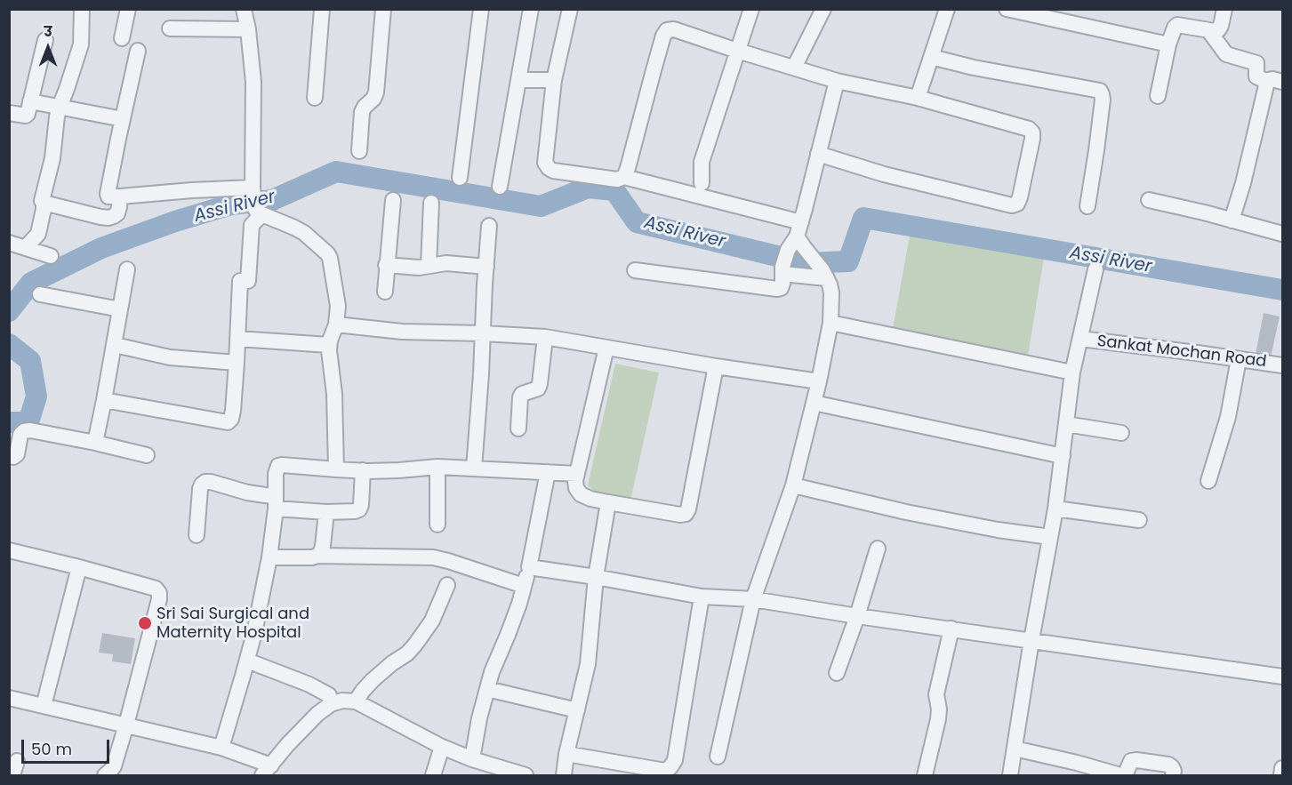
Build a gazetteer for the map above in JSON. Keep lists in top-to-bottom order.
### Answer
{
  "streets": {
    "street": ["Sankat Mochan Road"]
  },
  "water": ["Assi River"],
  "places": ["Sri Sai Surgical and Maternity Hospital"],
  "scale_bar": "50 m",
  "north": "top"
}
